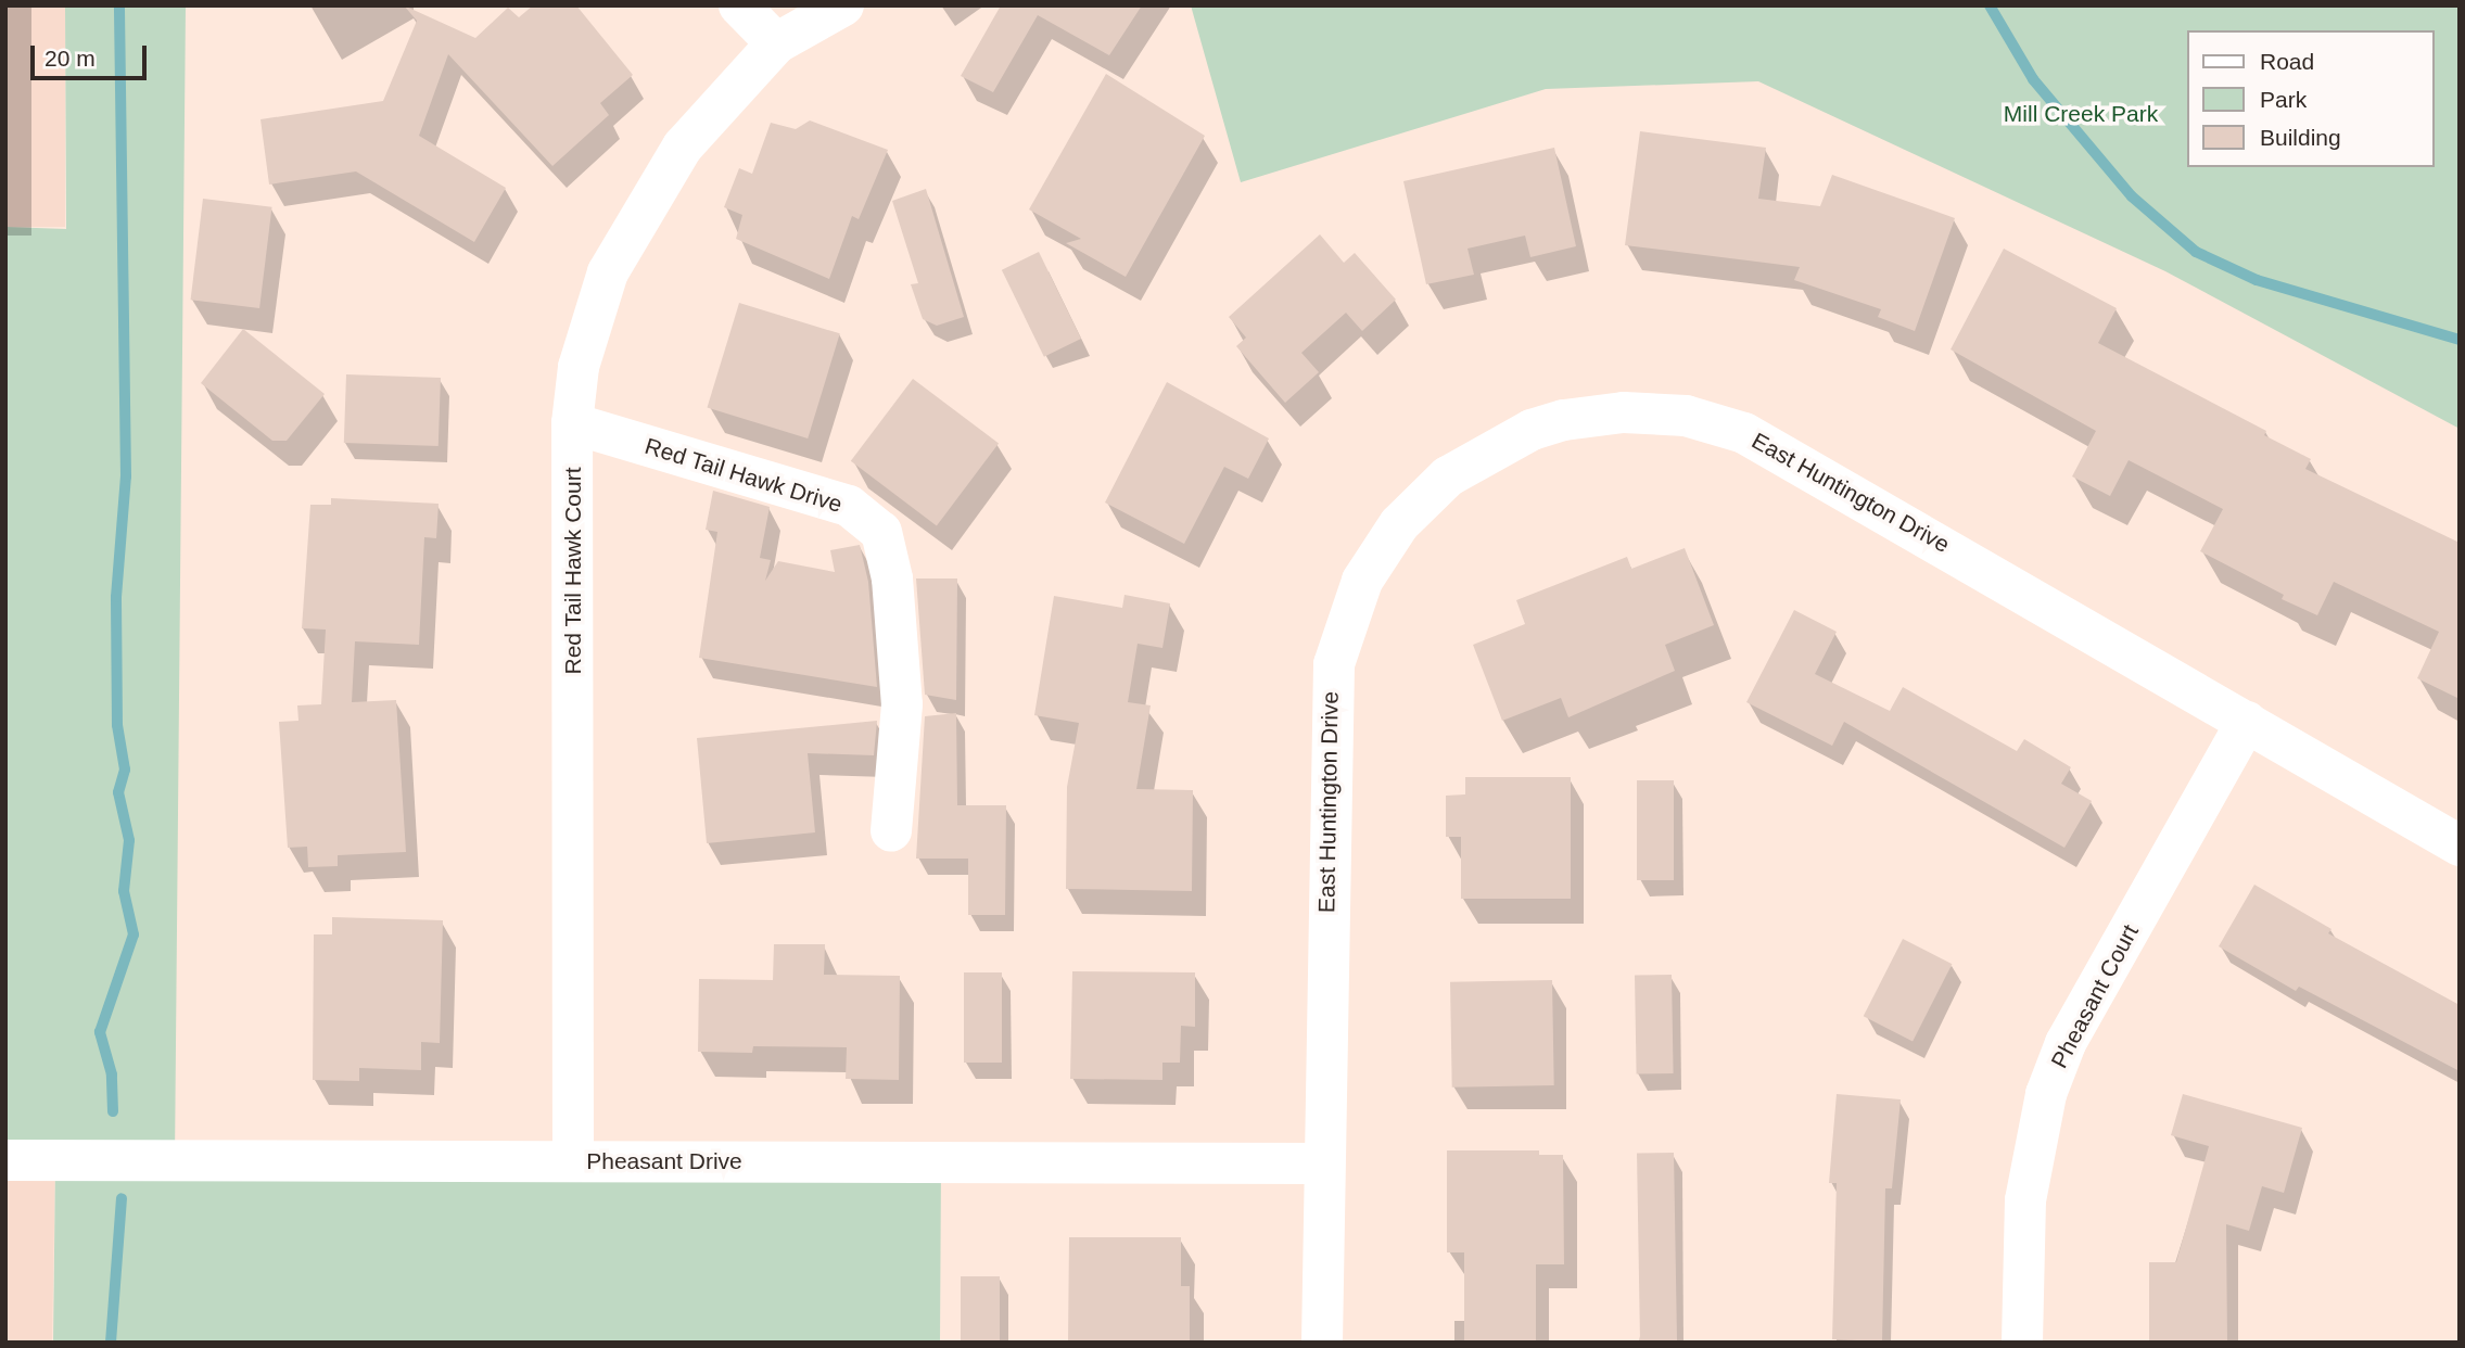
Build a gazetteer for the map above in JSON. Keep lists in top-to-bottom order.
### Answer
{
  "streets": {
    "street": [
      "Red Tail Hawk Drive",
      "East Huntington Drive",
      "Red Tail Hawk Court",
      "Pheasant Court",
      "Pheasant Drive"
    ]
  },
  "crossings": [
    ["Red Tail Hawk Drive", "Red Tail Hawk Court"],
    ["East Huntington Drive", "Pheasant Court"],
    ["East Huntington Drive", "Pheasant Drive"],
    ["Red Tail Hawk Court", "Pheasant Drive"]
  ],
  "parks": ["Mill Creek Park"],
  "legend": ["Road", "Park", "Building"],
  "scale_bar": "20 m"
}
